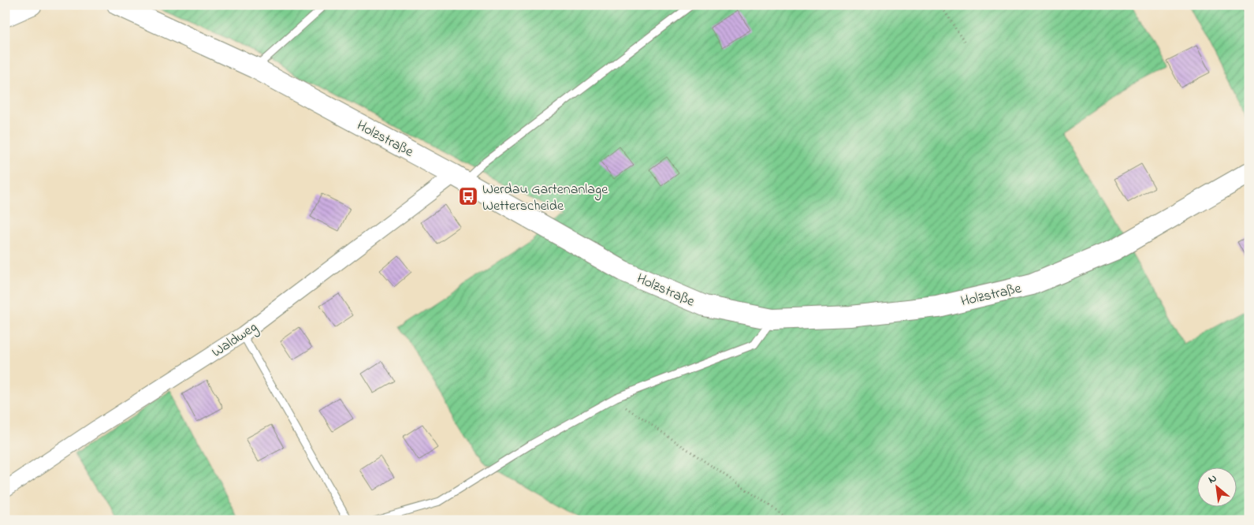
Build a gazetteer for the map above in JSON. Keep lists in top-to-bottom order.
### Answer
{
  "streets": {
    "street": ["Holzstraße", "Waldweg"]
  },
  "crossings": [
    ["Holzstraße", "Waldweg"]
  ],
  "places": {
    "bus stop": ["Werdau Gartenanlage Wetterscheide"]
  },
  "north": "top left"
}
